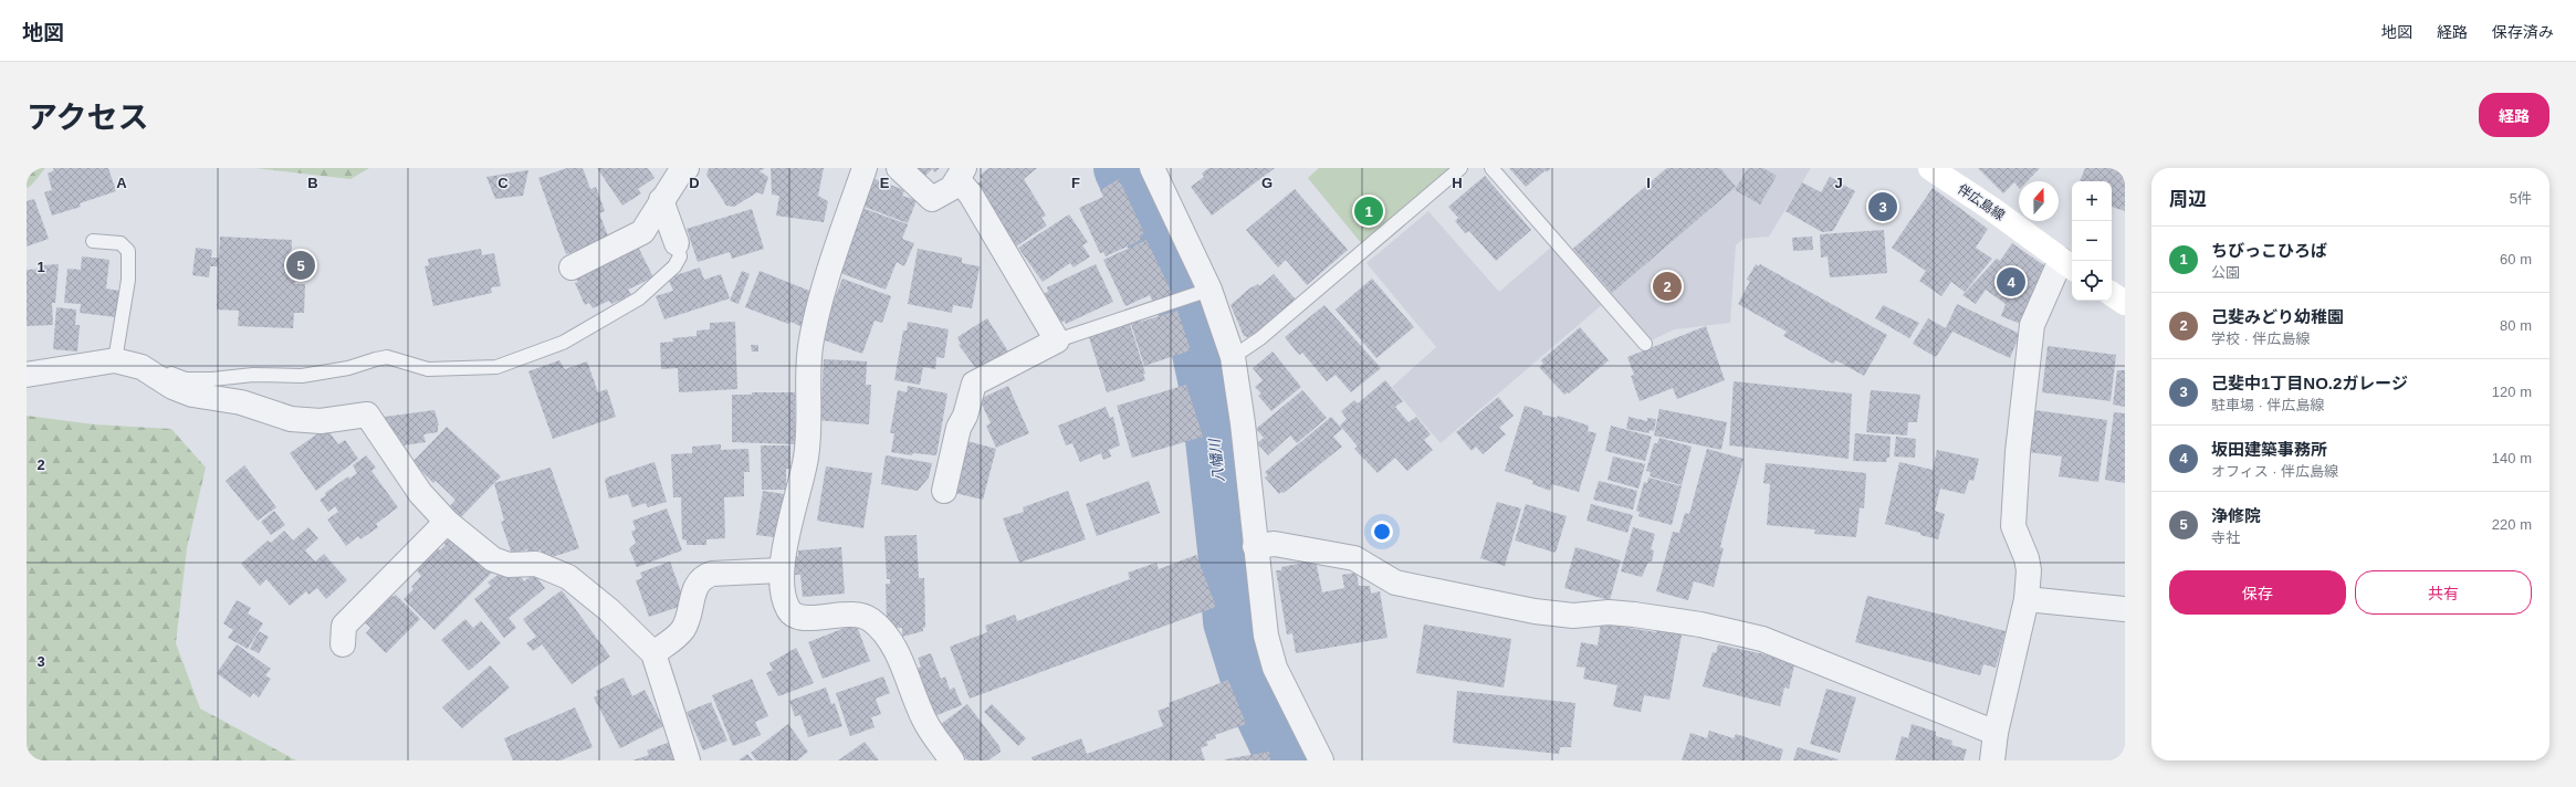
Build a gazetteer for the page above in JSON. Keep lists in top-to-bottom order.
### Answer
{
  "streets": {
    "main road": ["伴広島線"]
  },
  "water": ["八幡川"],
  "north": "top",
  "page": {
    "header": "地図",
    "nav": ["地図", "経路", "保存済み"],
    "title": "アクセス",
    "buttons": [
      "経路",
      ["保存", "共有"]
    ],
    "heading": ["周辺", "5件"],
    "map_buttons": ["+", "−"],
    "pins": [
      "3",
      "1",
      "5",
      "4",
      "2"
    ],
    "list": [
      {
        "mark": "1",
        "name": "ちびっこひろば",
        "note": "公園",
        "value": "60 m"
      },
      {
        "mark": "2",
        "name": "己斐みどり幼稚園",
        "note": "学校 · 伴広島線",
        "value": "80 m"
      },
      {
        "mark": "3",
        "name": "己斐中1丁目NO.2ガレージ",
        "note": "駐車場 · 伴広島線",
        "value": "120 m"
      },
      {
        "mark": "4",
        "name": "坂田建築事務所",
        "note": "オフィス · 伴広島線",
        "value": "140 m"
      },
      {
        "mark": "5",
        "name": "浄修院",
        "note": "寺社",
        "value": "220 m"
      }
    ]
  },
  "grid": {
    "columns": [
      "A",
      "B",
      "C",
      "D",
      "E",
      "F",
      "G",
      "H",
      "I",
      "J"
    ],
    "rows": ["1", "2", "3"]
  }
}
